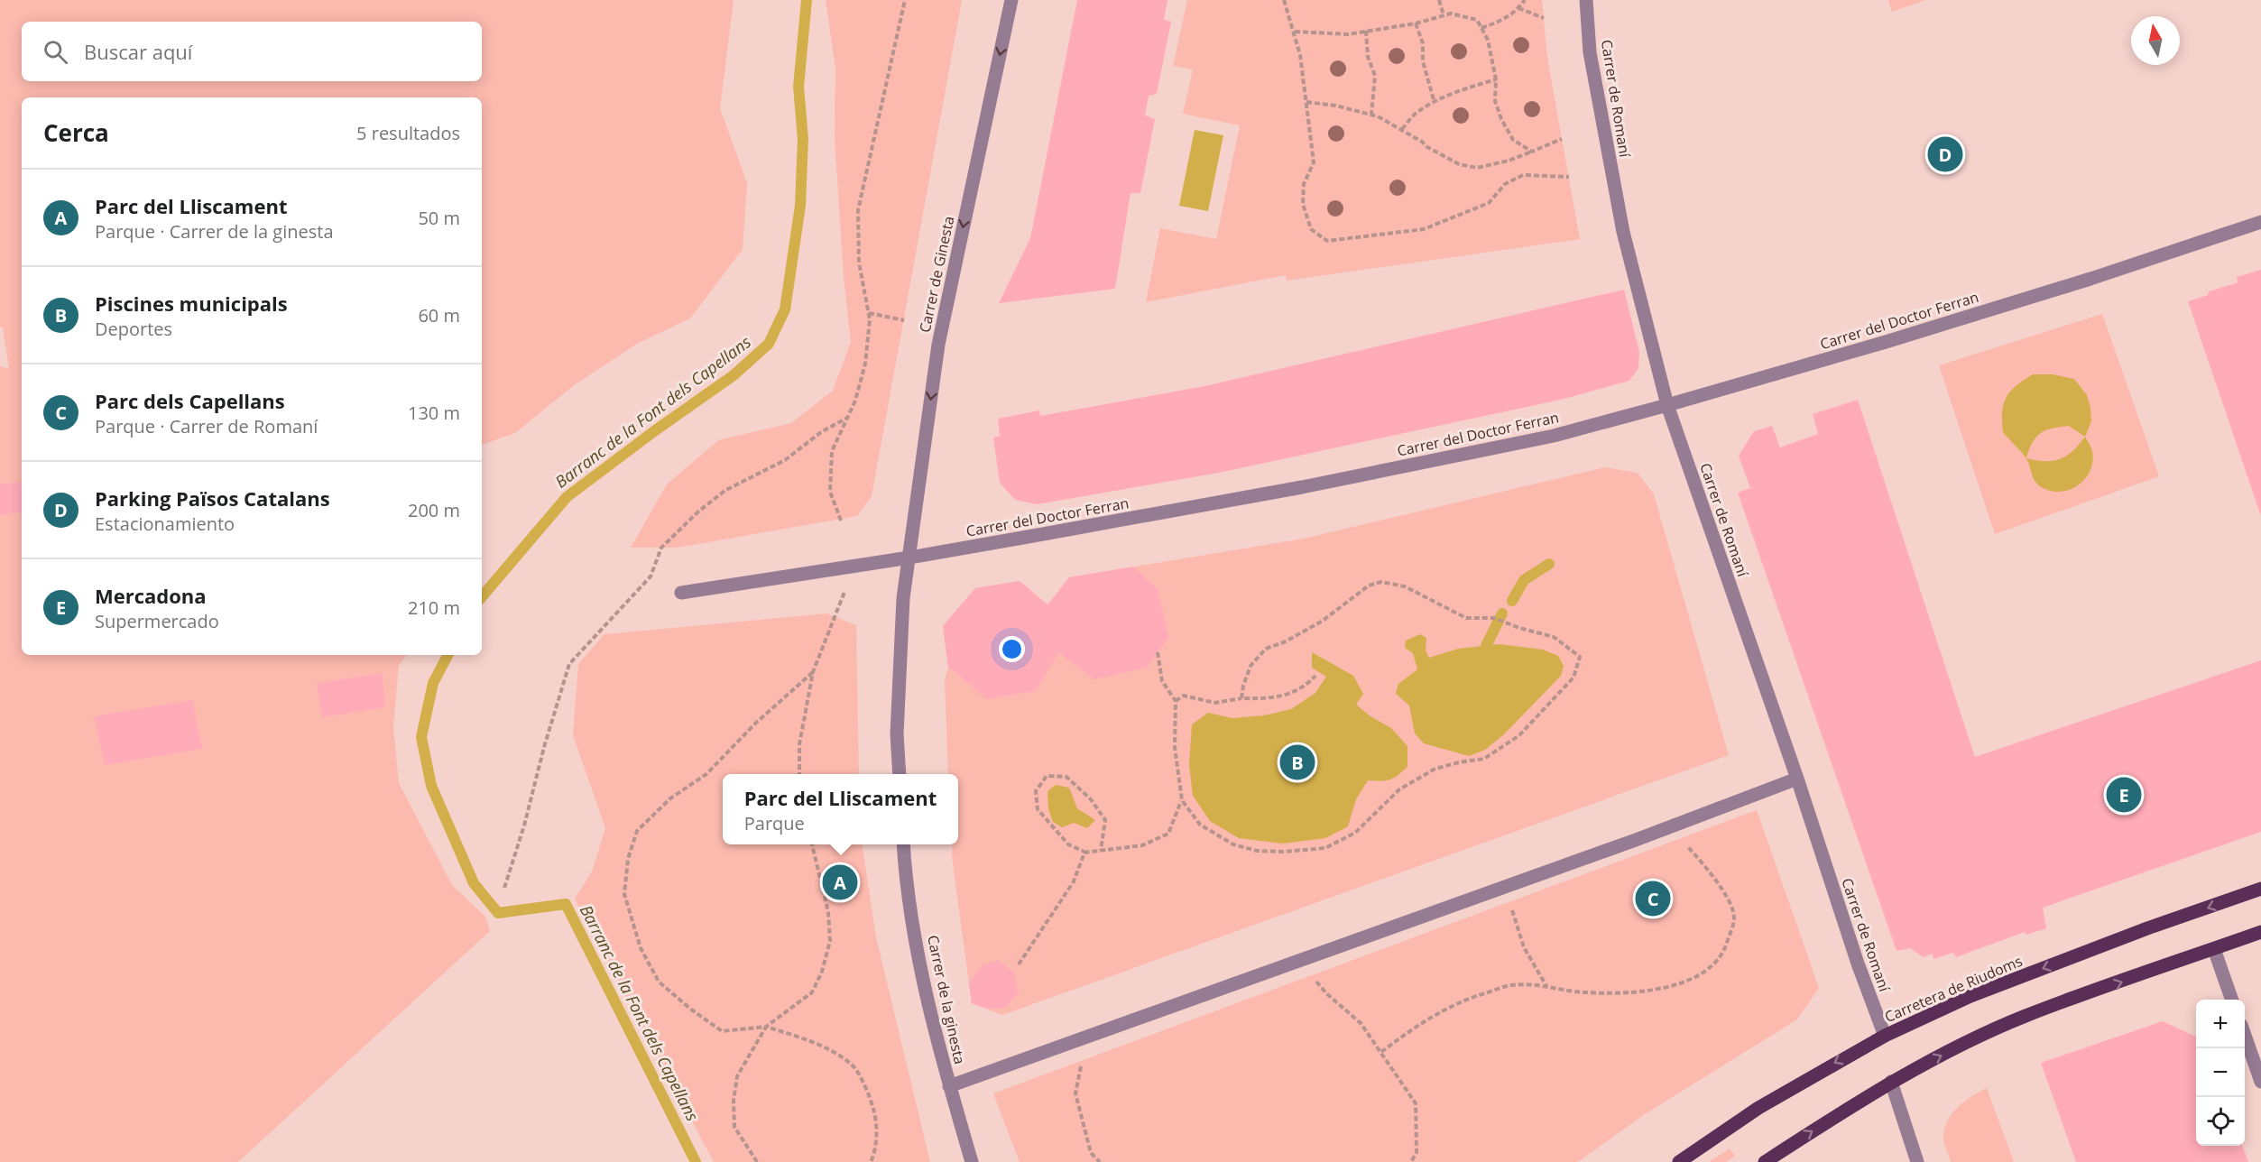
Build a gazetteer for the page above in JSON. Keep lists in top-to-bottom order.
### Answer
{
  "streets": {
    "main road": ["Carretera de Riudoms"],
    "street": [
      "Carrer de Romaní",
      "Carrer de Ginesta",
      "Carrer del Doctor Ferran",
      "Carrer de la ginesta"
    ]
  },
  "crossings": [
    ["Carrer de Romaní", "Carrer del Doctor Ferran"],
    ["Carrer de Romaní", "Carretera de Riudoms"],
    ["Carrer de Ginesta", "Carrer del Doctor Ferran"]
  ],
  "one_way": ["Carrer de Ginesta"],
  "water": ["Barranc de la Font dels Capellans"],
  "north": "top",
  "page": {
    "search": "Buscar aquí",
    "heading": ["Cerca", "5 resultados"],
    "pins": [
      "D",
      "B",
      "E",
      "A",
      "C"
    ],
    "list": [
      {
        "mark": "A",
        "name": "Parc del Lliscament",
        "note": "Parque · Carrer de la ginesta",
        "value": "50 m"
      },
      {
        "mark": "B",
        "name": "Piscines municipals",
        "note": "Deportes",
        "value": "60 m"
      },
      {
        "mark": "C",
        "name": "Parc dels Capellans",
        "note": "Parque · Carrer de Romaní",
        "value": "130 m"
      },
      {
        "mark": "D",
        "name": "Parking Països Catalans",
        "note": "Estacionamiento",
        "value": "200 m"
      },
      {
        "mark": "E",
        "name": "Mercadona",
        "note": "Supermercado",
        "value": "210 m"
      }
    ],
    "popup": ["Parc del Lliscament", "Parque"],
    "map_buttons": ["+", "−"]
  }
}
